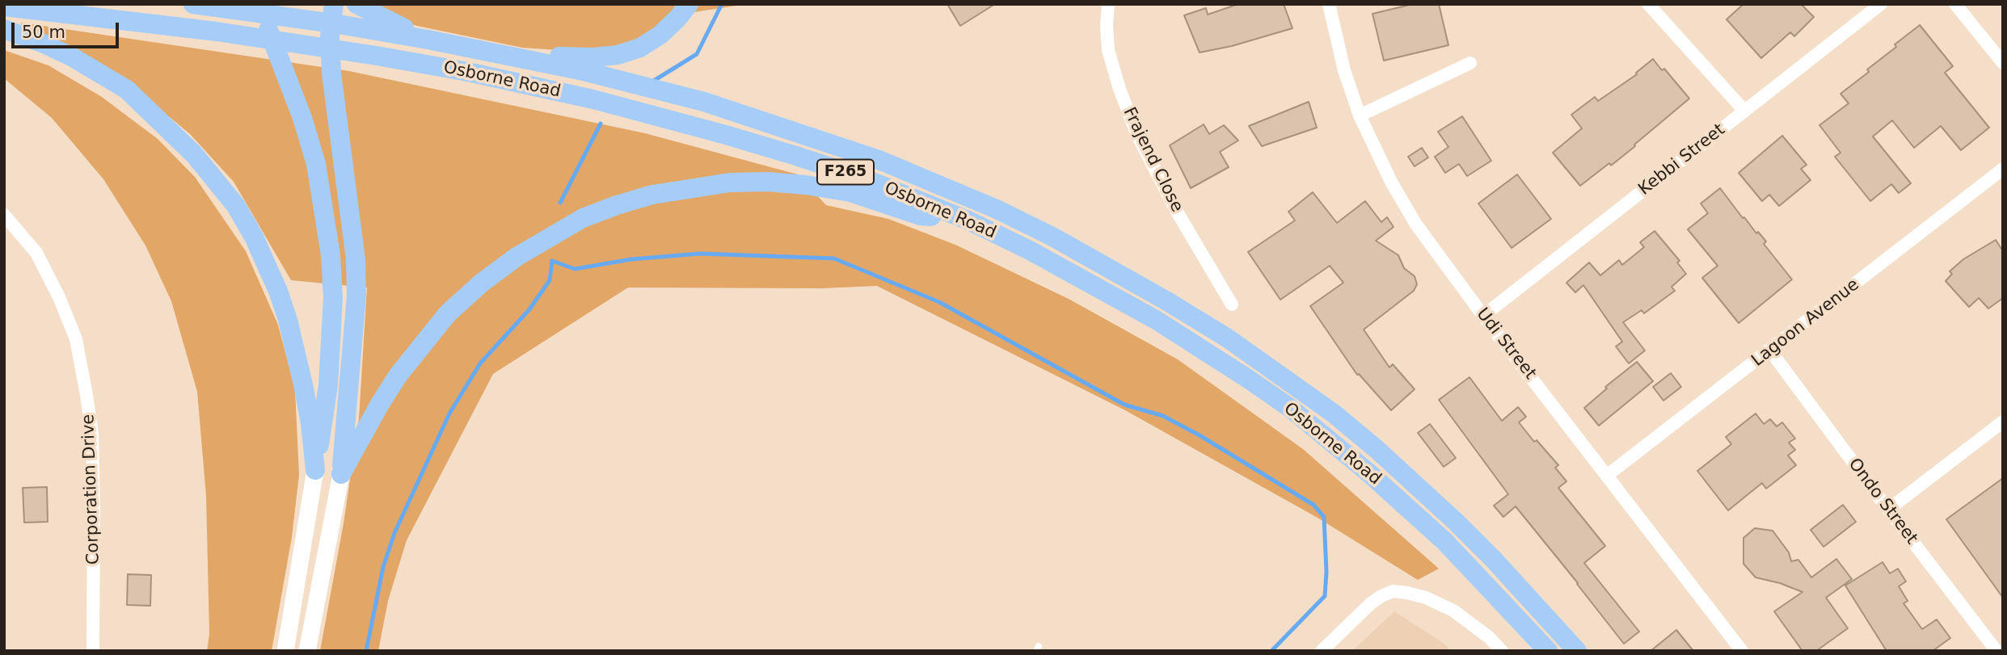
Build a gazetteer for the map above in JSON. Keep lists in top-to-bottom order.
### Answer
{
  "streets": {
    "main road": ["Osborne Road", "F265"],
    "street": [
      "Frajend Close",
      "Kebbi Street",
      "Lagoon Avenue",
      "Udi Street",
      "Corporation Drive",
      "Ondo Street"
    ]
  },
  "crossings": [
    ["Kebbi Street", "Udi Street"],
    ["Lagoon Avenue", "Udi Street"],
    ["Lagoon Avenue", "Ondo Street"]
  ],
  "scale_bar": "50 m"
}
